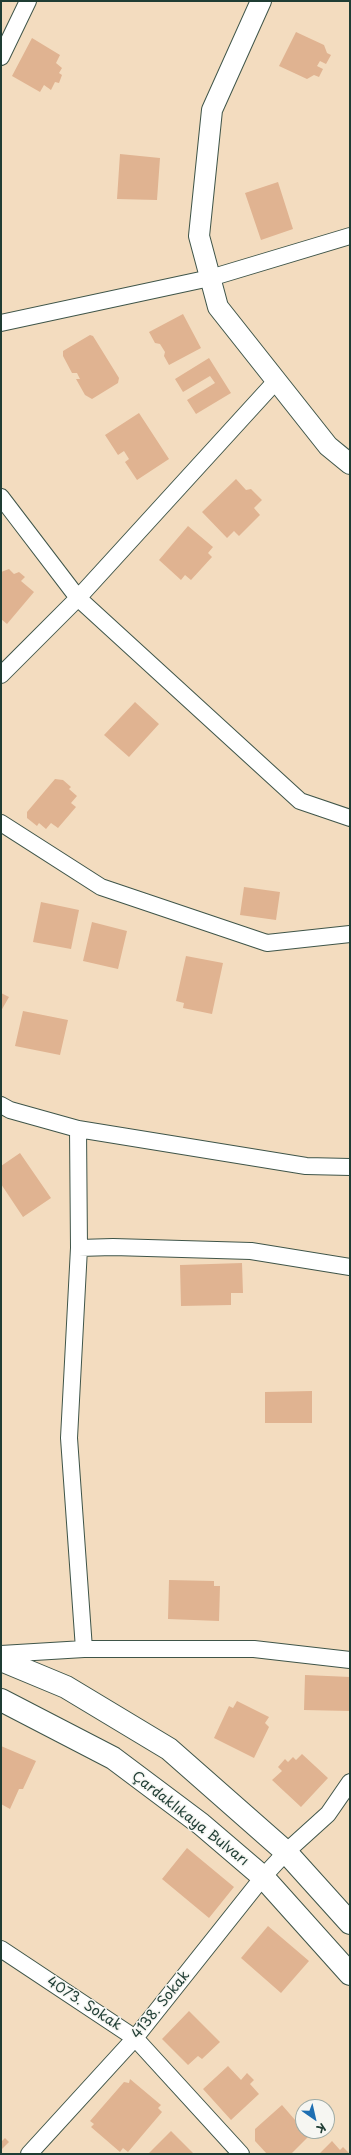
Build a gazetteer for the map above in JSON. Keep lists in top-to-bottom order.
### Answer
{
  "streets": {
    "main road": ["Çardaklıkaya Bulvarı"],
    "street": ["4073. Sokak", "4138. Sokak"]
  },
  "crossings": [
    ["Çardaklıkaya Bulvarı", "4138. Sokak"],
    ["4073. Sokak", "4138. Sokak"]
  ],
  "north": "bottom right"
}
